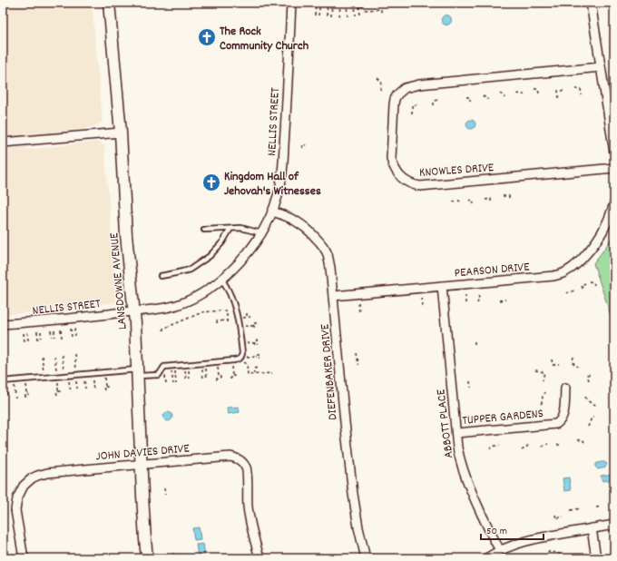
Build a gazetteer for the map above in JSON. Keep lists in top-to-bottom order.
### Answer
{
  "streets": {
    "main road": ["LANSDOWNE AVENUE"],
    "street": [
      "NELLIS STREET",
      "KNOWLES DRIVE",
      "PEARSON DRIVE",
      "DIEFENBAKER DRIVE",
      "TUPPER GARDENS",
      "ABBOTT PLACE",
      "JOHN DAVIES DRIVE"
    ]
  },
  "crossings": [
    ["NELLIS STREET", "LANSDOWNE AVENUE"],
    ["NELLIS STREET", "DIEFENBAKER DRIVE"],
    ["PEARSON DRIVE", "DIEFENBAKER DRIVE"],
    ["PEARSON DRIVE", "ABBOTT PLACE"],
    ["LANSDOWNE AVENUE", "JOHN DAVIES DRIVE"],
    ["TUPPER GARDENS", "ABBOTT PLACE"]
  ],
  "places": {
    "church": ["The Rock Community Church", "Kingdom Hall of Jehovah's Witnesses"]
  },
  "scale_bar": "50 m"
}
